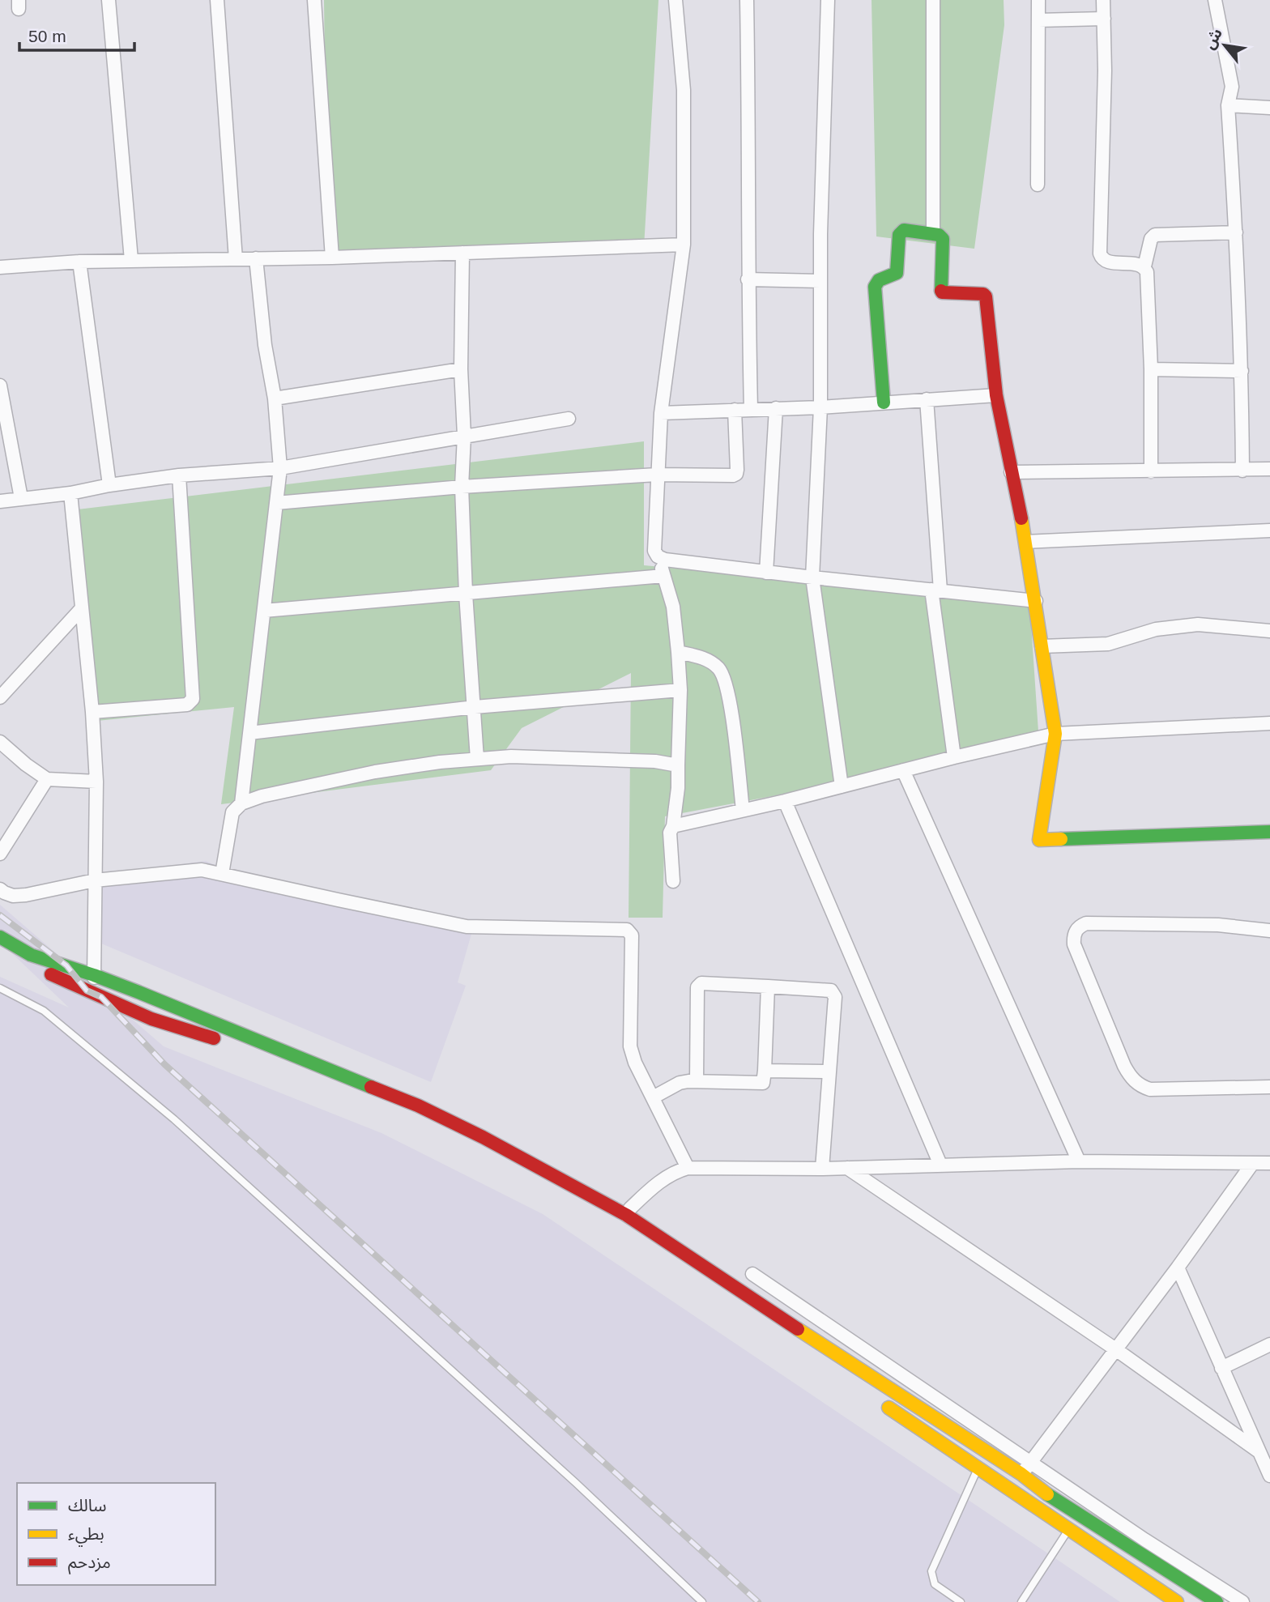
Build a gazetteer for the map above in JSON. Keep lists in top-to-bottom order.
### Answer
{
  "legend": ["سالك", "بطيء", "مزدحم"],
  "scale_bar": "50 m",
  "north": "top left"
}
